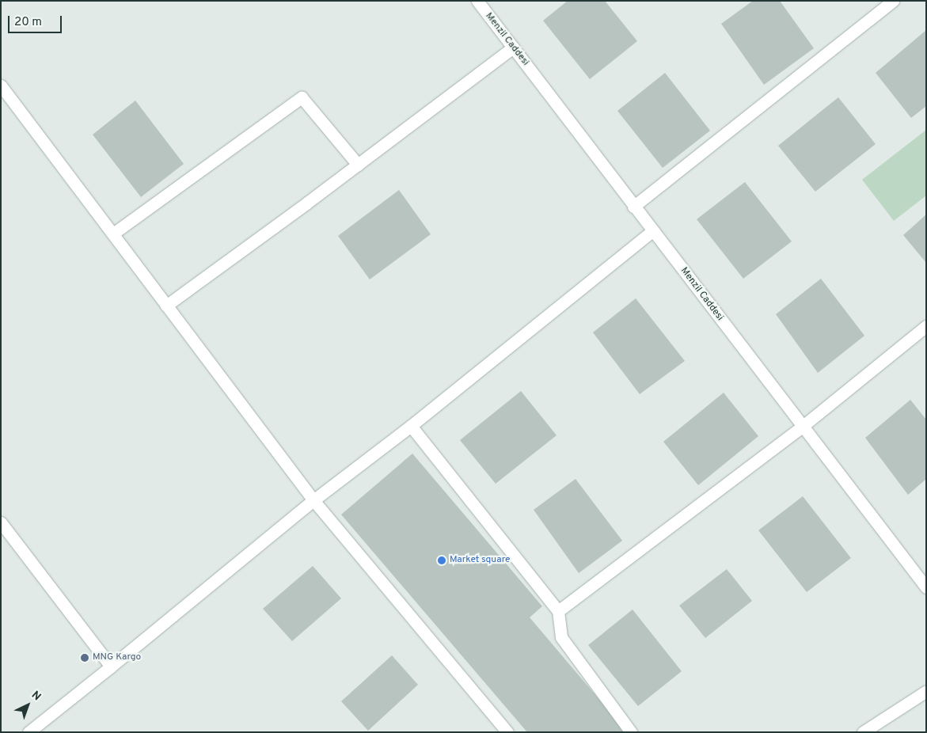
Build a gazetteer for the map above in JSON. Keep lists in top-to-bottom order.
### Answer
{
  "streets": {
    "street": ["Menzil Caddesi"]
  },
  "places": ["Market square", "MNG Kargo"],
  "scale_bar": "20 m",
  "north": "top right"
}
